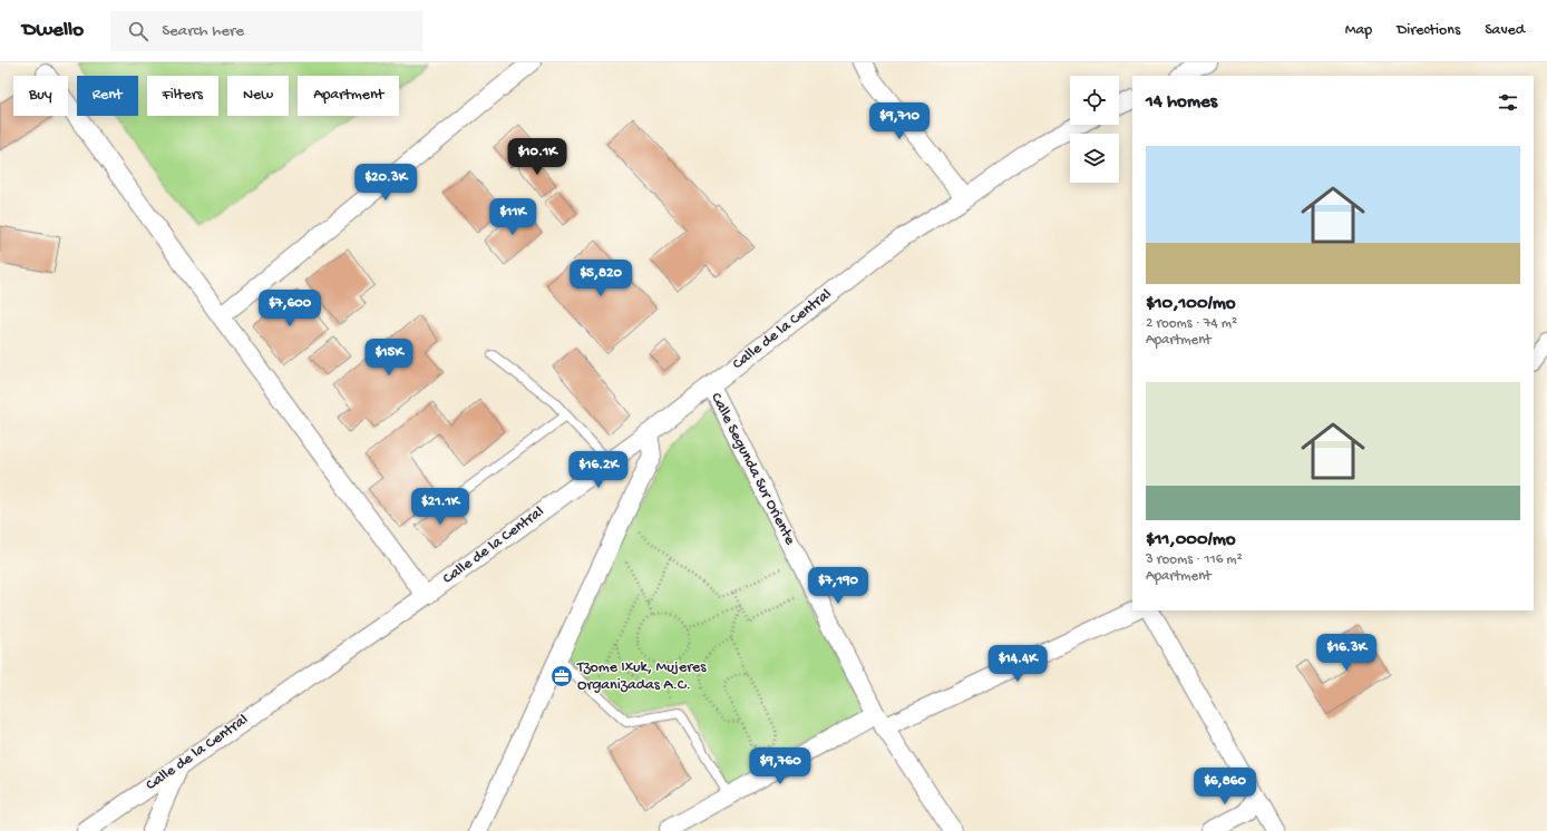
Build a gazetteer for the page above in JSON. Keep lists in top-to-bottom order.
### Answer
{
  "streets": {
    "street": ["Calle de la Central", "Calle Segunda Sur Oriente"]
  },
  "crossings": [
    ["Calle de la Central", "Calle Segunda Sur Oriente"]
  ],
  "places": {
    "office": ["Tzome Ixuk, Mujeres Organizadas A.C."]
  },
  "page": {
    "header": "Dwello",
    "search": "Search here",
    "nav": ["Map", "Directions", "Saved"],
    "chip": [
      "Buy",
      "Rent",
      "Filters",
      "New",
      "Apartment"
    ],
    "heading": "14 homes",
    "price": [
      "$9,710",
      "$10.1K",
      "$20.3K",
      "$11K",
      "$5,820",
      "$7,600",
      "$15K",
      "$16.2K",
      "$21.1K",
      "$7,190",
      "$16.3K",
      "$14.4K",
      "$9,760",
      "$6,860"
    ],
    "list": [
      {
        "name": "$10,100/mo",
        "note": "2 rooms · 74 m² · Apartment"
      },
      {
        "name": "$11,000/mo",
        "note": "3 rooms · 116 m² · Apartment"
      }
    ]
  }
}
